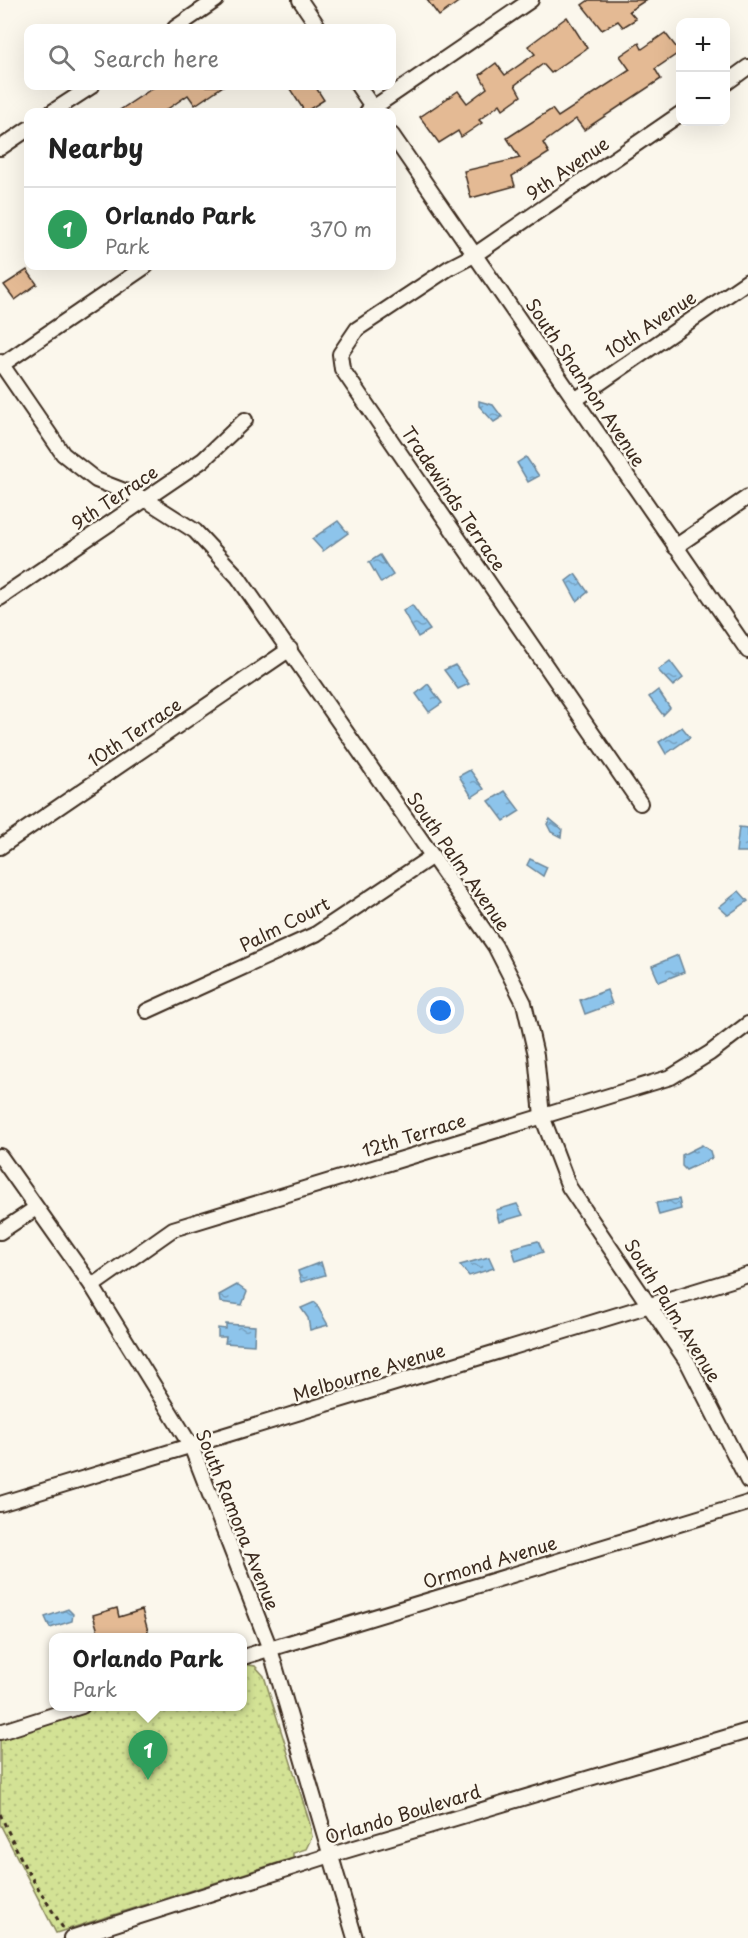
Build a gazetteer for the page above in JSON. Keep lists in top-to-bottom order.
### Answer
{
  "streets": {
    "street": [
      "9th Avenue",
      "10th Avenue",
      "South Shannon Avenue",
      "9th Terrace",
      "Tradewinds Terrace",
      "10th Terrace",
      "South Palm Avenue",
      "Palm Court",
      "12th Terrace",
      "Melbourne Avenue",
      "South Ramona Avenue",
      "Ormond Avenue",
      "Orlando Boulevard"
    ]
  },
  "crossings": [
    ["9th Avenue", "South Shannon Avenue"],
    ["9th Avenue", "Tradewinds Terrace"],
    ["10th Avenue", "South Shannon Avenue"],
    ["South Shannon Avenue", "Tradewinds Terrace"],
    ["9th Terrace", "South Palm Avenue"],
    ["10th Terrace", "South Palm Avenue"],
    ["South Palm Avenue", "Palm Court"],
    ["South Palm Avenue", "12th Terrace"],
    ["South Palm Avenue", "Melbourne Avenue"],
    ["12th Terrace", "South Ramona Avenue"],
    ["Melbourne Avenue", "South Ramona Avenue"],
    ["South Ramona Avenue", "Ormond Avenue"],
    ["South Ramona Avenue", "Orlando Boulevard"]
  ],
  "page": {
    "map_buttons": ["+", "−"],
    "search": "Search here",
    "heading": "Nearby",
    "list": [
      {
        "mark": "1",
        "name": "Orlando Park",
        "note": "Park",
        "value": "370 m"
      }
    ],
    "popup": ["Orlando Park", "Park"],
    "pins": "1"
  }
}
